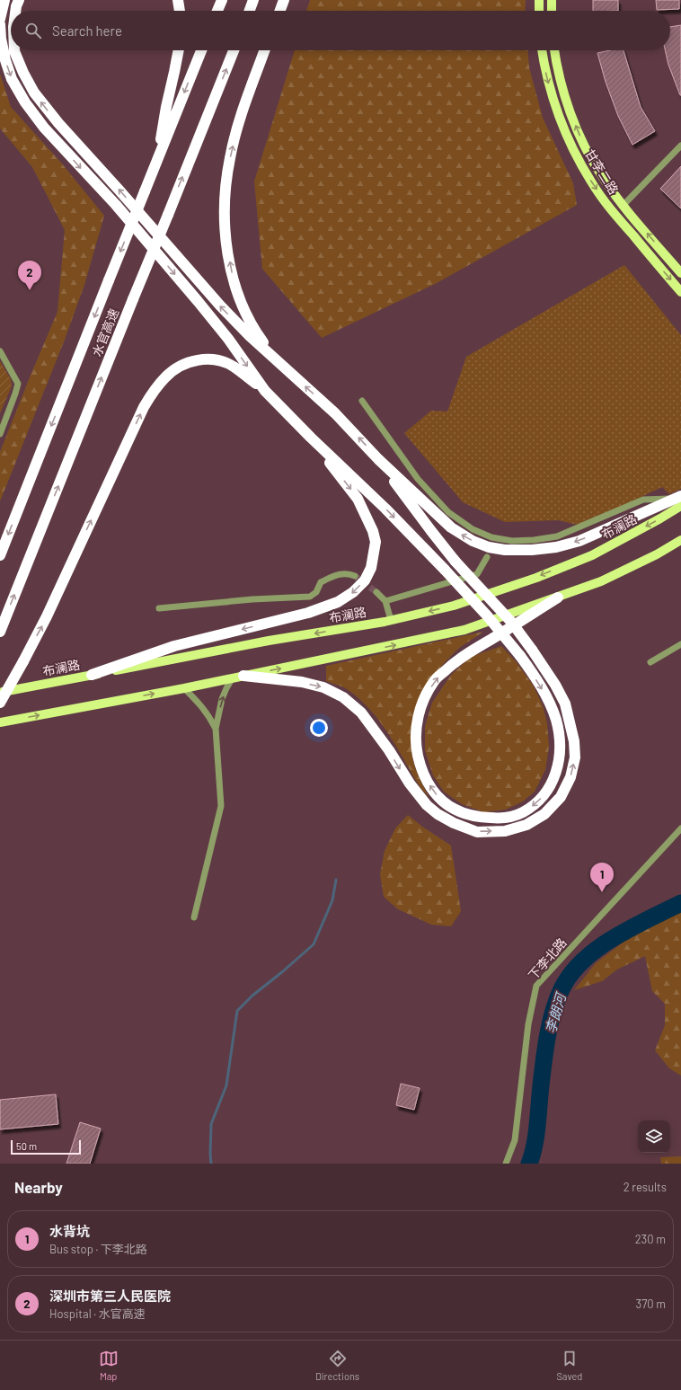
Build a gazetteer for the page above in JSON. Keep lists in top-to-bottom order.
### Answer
{
  "streets": {
    "highway": ["水官高速"],
    "main road": ["甘李二路", "布澜路"],
    "street": ["下李北路"]
  },
  "water": ["李朗河"],
  "scale_bar": "50 m",
  "page": {
    "search": "Search here",
    "pins": ["2", "1"],
    "scale": "50 m",
    "heading": ["Nearby", "2 results"],
    "list": [
      {
        "mark": "1",
        "name": "水背坑",
        "note": "Bus stop · 下李北路",
        "value": "230 m"
      },
      {
        "mark": "2",
        "name": "深圳市第三人民医院",
        "note": "Hospital · 水官高速",
        "value": "370 m"
      }
    ],
    "nav": ["Map", "Directions", "Saved"]
  }
}
